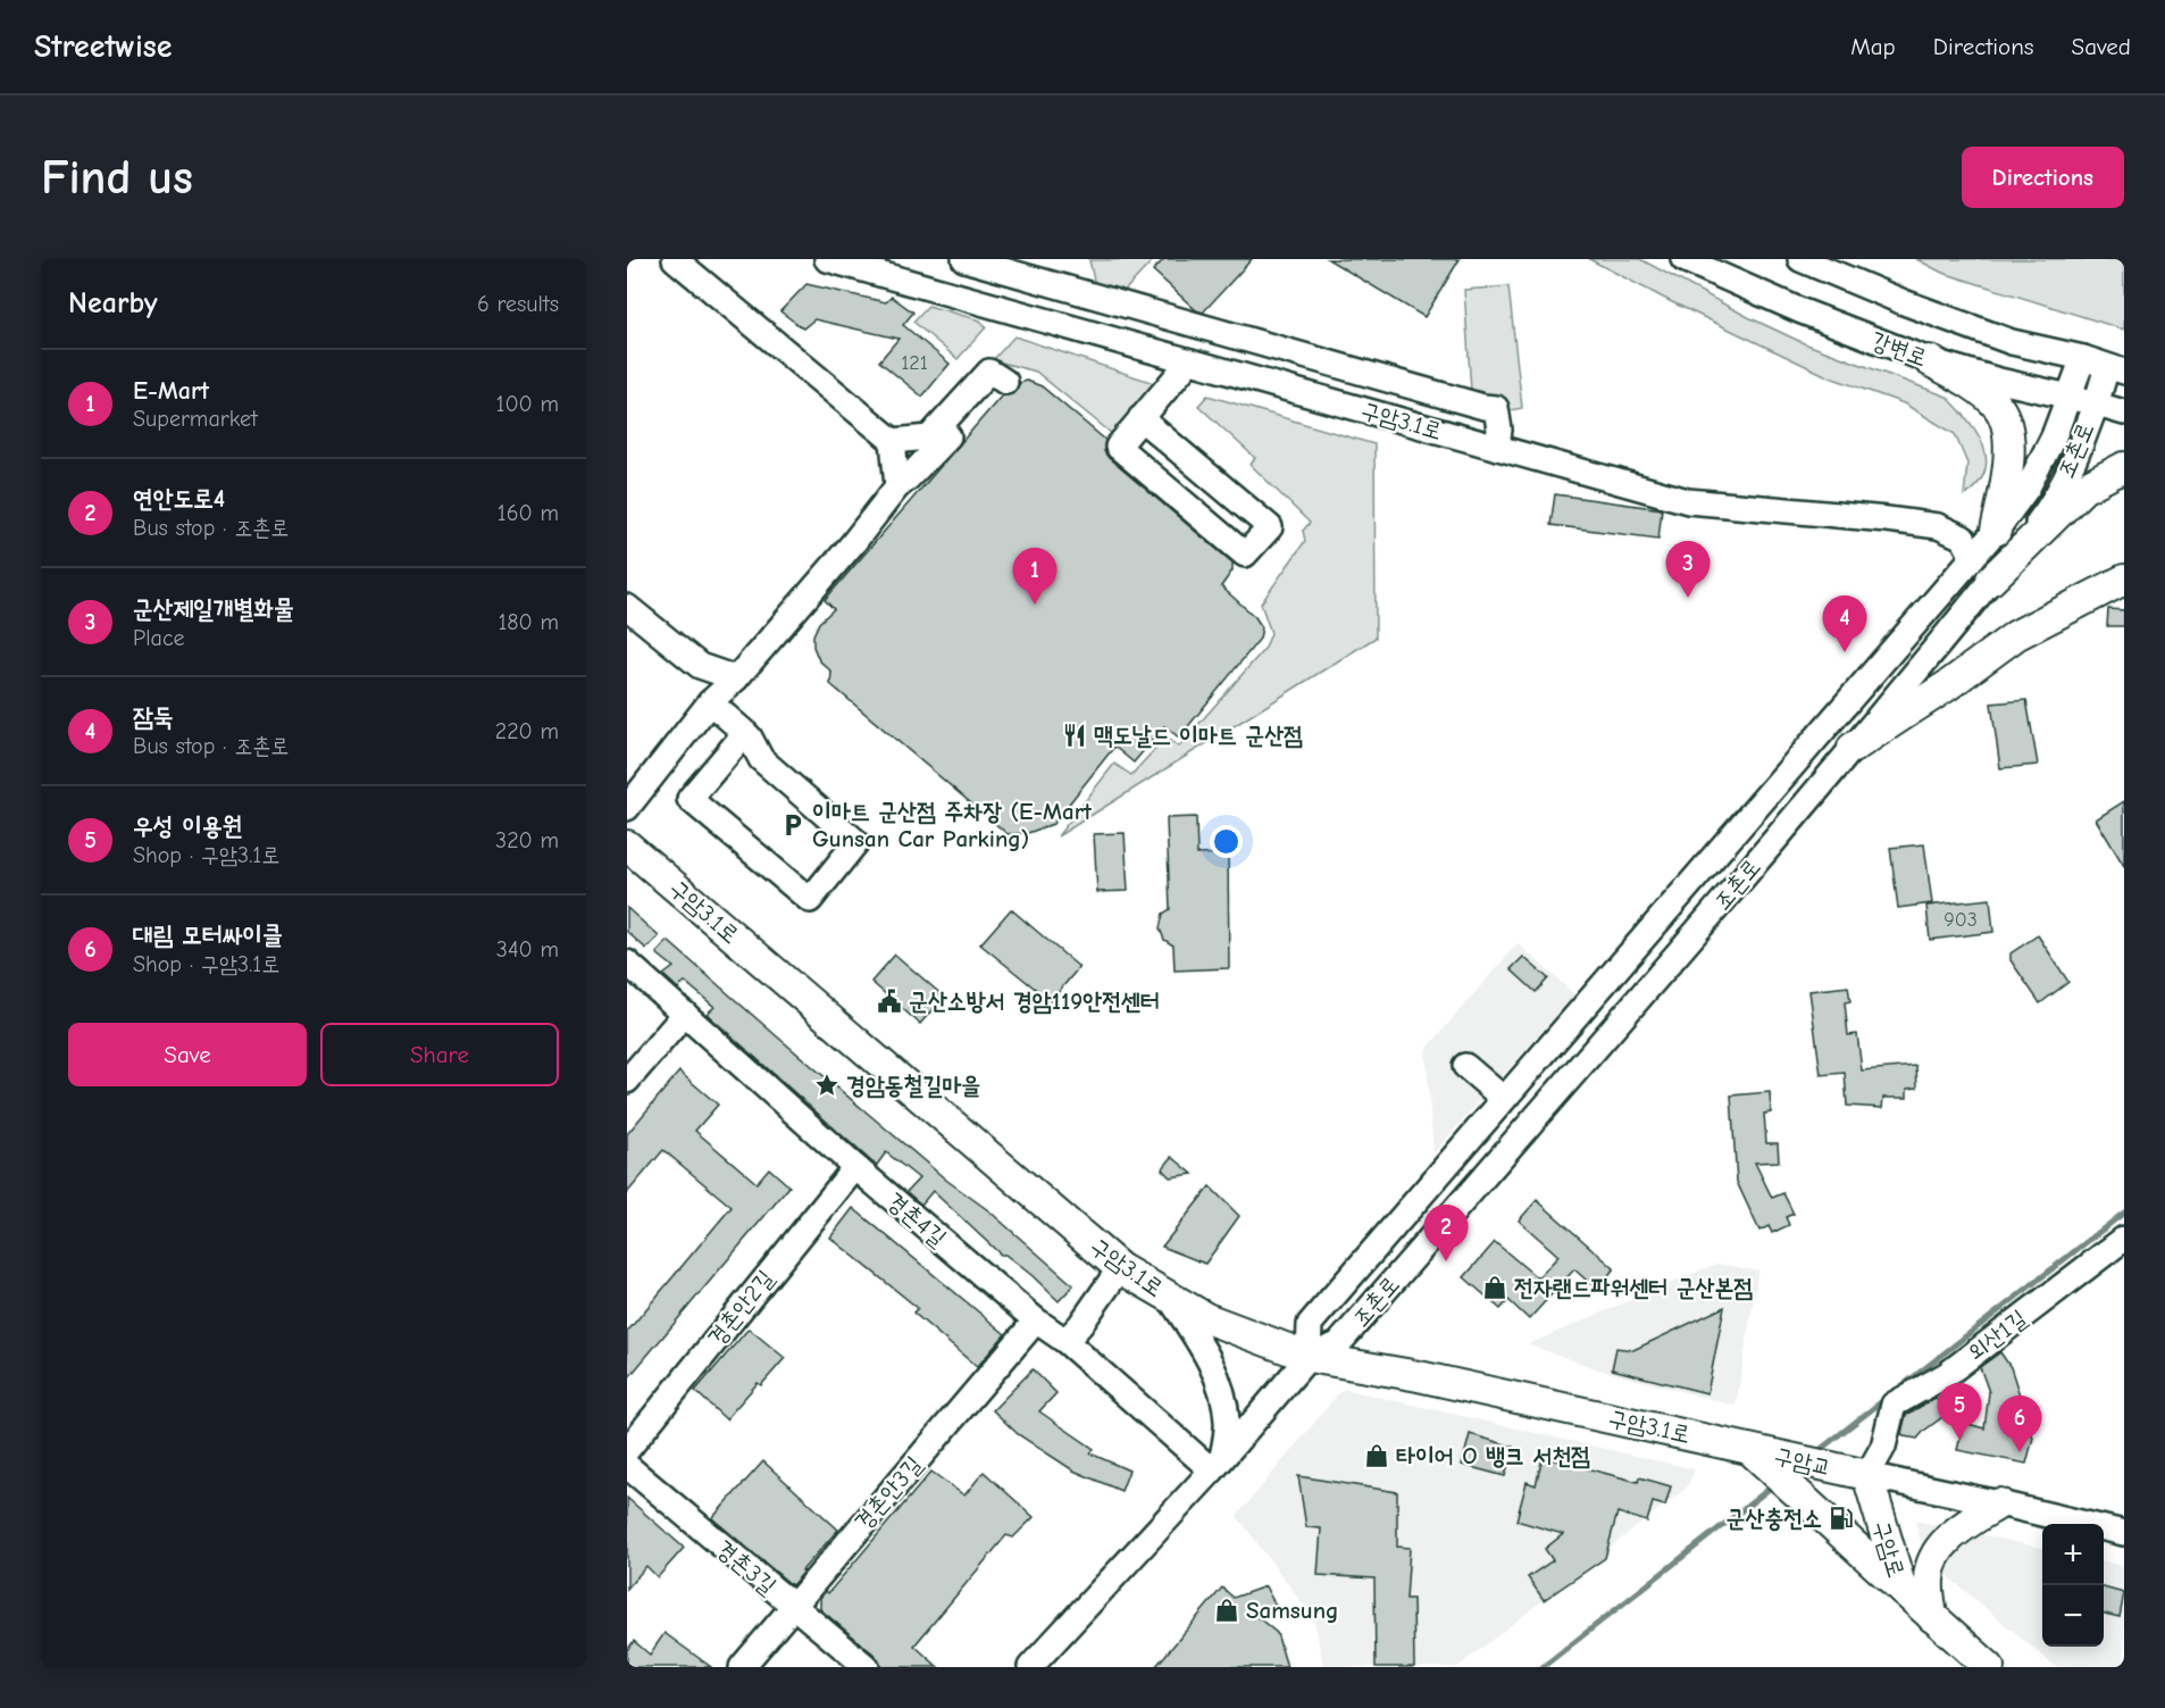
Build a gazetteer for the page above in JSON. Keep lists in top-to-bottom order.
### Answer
{
  "streets": {
    "main road": ["구암3.1로", "구암교", "구암로"],
    "street": [
      "강변로",
      "조촌로",
      "경촌4길",
      "경촌안2길",
      "외산1길",
      "경촌안3길",
      "경촌3길"
    ]
  },
  "crossings": [
    ["강변로", "조촌로"],
    ["구암3.1로", "조촌로"],
    ["구암3.1로", "구암교"],
    ["조촌로", "경촌4길"],
    ["경촌4길", "경촌안2길"],
    ["경촌4길", "경촌안3길"],
    ["외산1길", "구암교"],
    ["외산1길", "구암로"],
    ["구암교", "구암로"],
    ["경촌안3길", "경촌3길"]
  ],
  "places": {
    "restaurant": ["맥도날드 이마트 군산점"],
    "parking": ["이마트 군산점 주차장 (E-Mart Gunsan Car Parking)"],
    "public building": ["군산소방서 경암119안전센터"],
    "place": ["경암동철길마을"],
    "shop": ["전자랜드파워센터 군산본점", "타이어 O 뱅크 서천점", "Samsung"],
    "fuel station": ["군산충전소"]
  },
  "house_numbers": ["121", "903"],
  "page": {
    "header": "Streetwise",
    "nav": ["Map", "Directions", "Saved"],
    "buttons": [
      "Directions",
      ["Save", "Share"]
    ],
    "title": "Find us",
    "heading": ["Nearby", "6 results"],
    "list": [
      {
        "mark": "1",
        "name": "E-Mart",
        "note": "Supermarket",
        "value": "100 m"
      },
      {
        "mark": "2",
        "name": "연안도로4",
        "note": "Bus stop · 조촌로",
        "value": "160 m"
      },
      {
        "mark": "3",
        "name": "군산제일개별화물",
        "note": "Place",
        "value": "180 m"
      },
      {
        "mark": "4",
        "name": "잠둑",
        "note": "Bus stop · 조촌로",
        "value": "220 m"
      },
      {
        "mark": "5",
        "name": "우성 이용원",
        "note": "Shop · 구암3.1로",
        "value": "320 m"
      },
      {
        "mark": "6",
        "name": "대림 모터싸이클",
        "note": "Shop · 구암3.1로",
        "value": "340 m"
      }
    ],
    "pins": [
      "3",
      "1",
      "4",
      "2",
      "5",
      "6"
    ],
    "map_buttons": ["+", "−"]
  }
}
